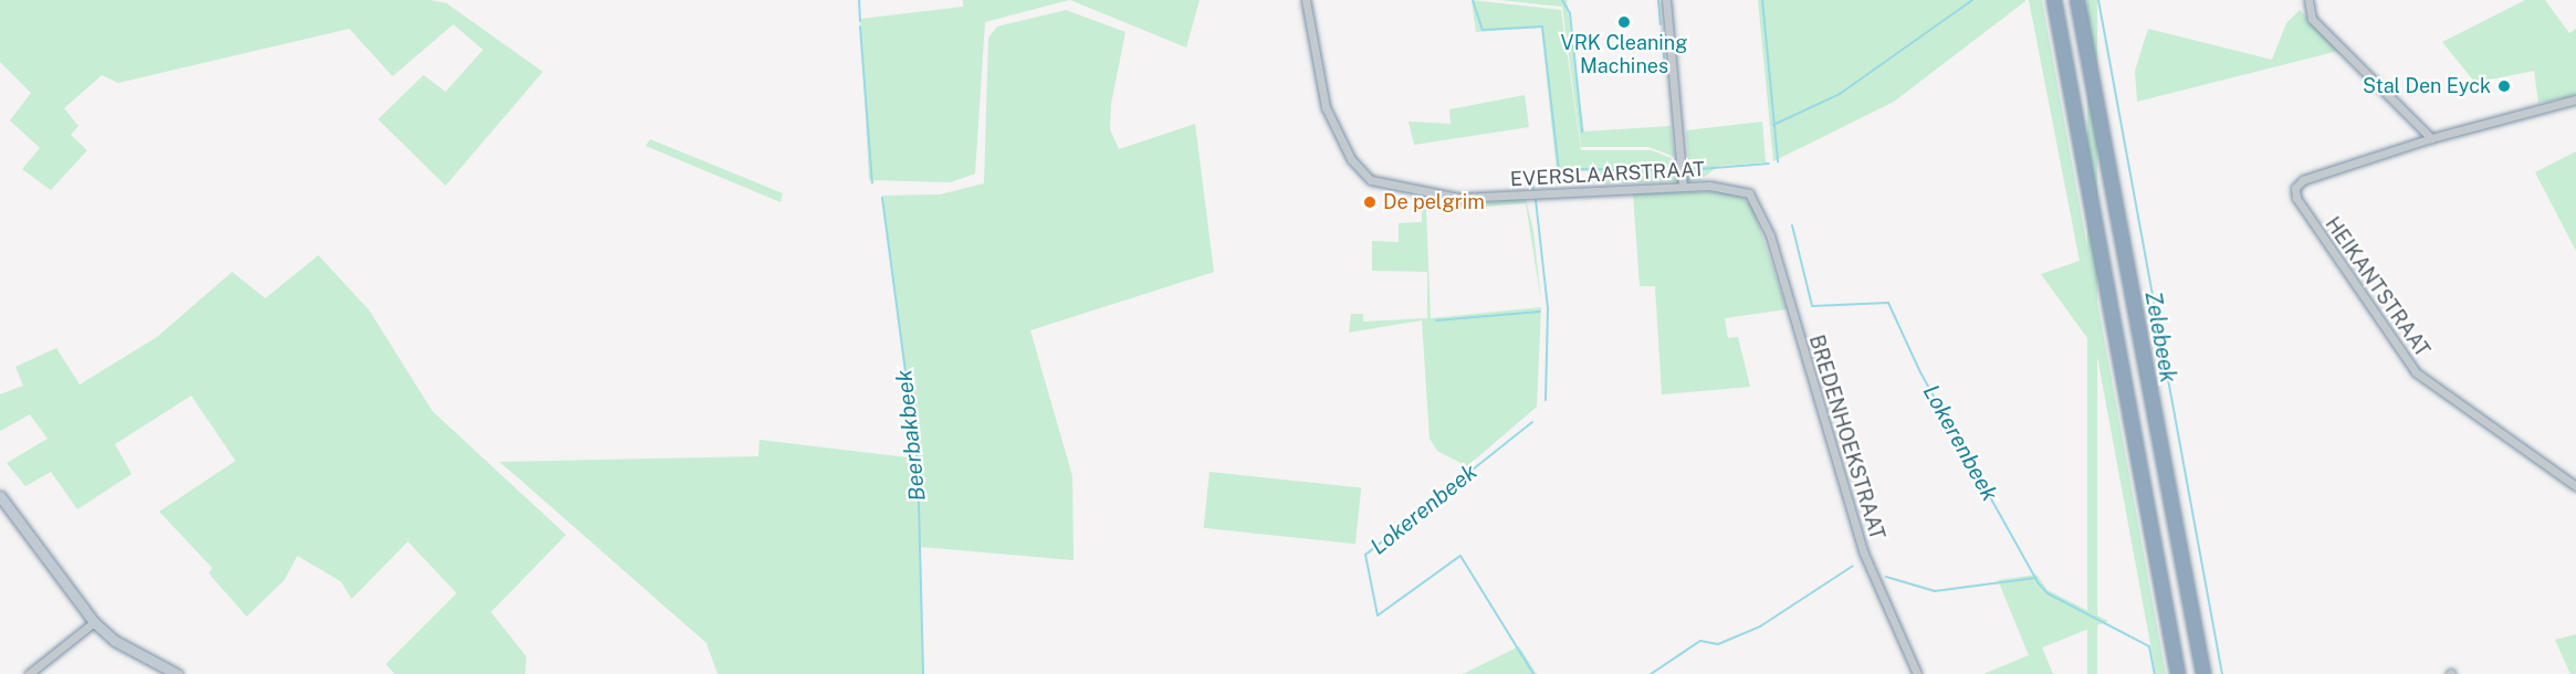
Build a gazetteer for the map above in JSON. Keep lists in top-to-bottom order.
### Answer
{
  "streets": {
    "street": ["EVERSLAARSTRAAT", "HEIKANTSTRAAT", "BREDENHOEKSTRAAT"]
  },
  "crossings": [
    ["EVERSLAARSTRAAT", "BREDENHOEKSTRAAT"]
  ],
  "water": ["Zelebeek", "Beerbakbeek", "Lokerenbeek"],
  "places": ["VRK Cleaning Machines", "Stal Den Eyck", "De pelgrim"]
}
